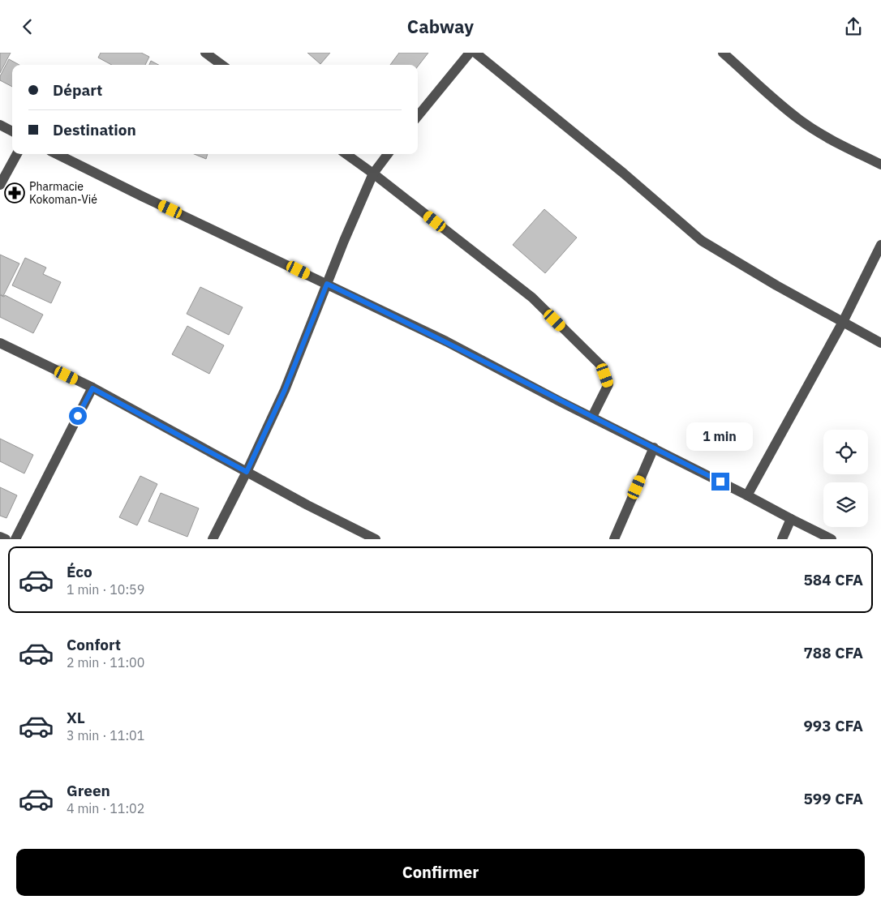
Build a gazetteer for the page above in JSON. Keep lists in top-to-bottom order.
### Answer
{
  "places": {
    "pharmacy": ["Pharmacie Kokoman-Vié"]
  },
  "page": {
    "header": "Cabway",
    "banner": ["Départ", "Destination"],
    "bubble": "1 min",
    "list": [
      {
        "name": "Éco",
        "note": "1 min · 10:59",
        "value": "584 CFA"
      },
      {
        "name": "Confort",
        "note": "2 min · 11:00",
        "value": "788 CFA"
      },
      {
        "name": "XL",
        "note": "3 min · 11:01",
        "value": "993 CFA"
      },
      {
        "name": "Green",
        "note": "4 min · 11:02",
        "value": "599 CFA"
      }
    ],
    "buttons": "Confirmer"
  }
}
